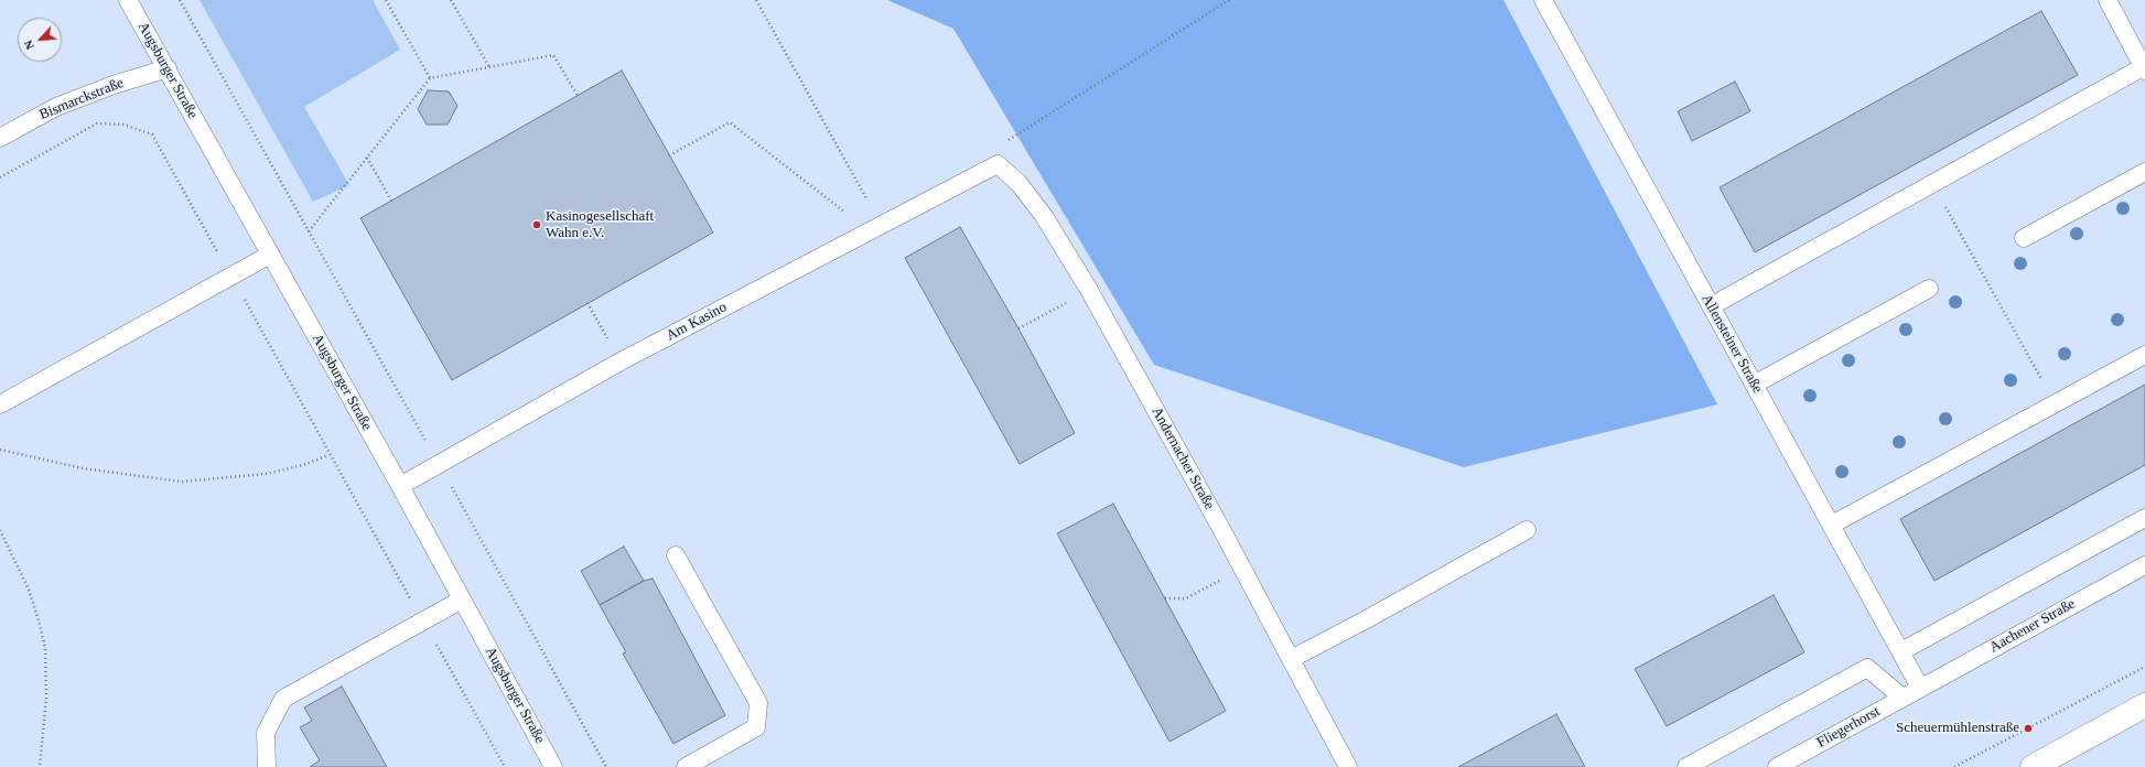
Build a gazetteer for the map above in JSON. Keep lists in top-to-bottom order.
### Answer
{
  "streets": {
    "lane": [
      "Augsburger Straße",
      "Bismarckstraße",
      "Am Kasino",
      "Allensteiner Straße",
      "Andernacher Straße",
      "Aachener Straße",
      "Fliegerhorst"
    ]
  },
  "crossings": [
    ["Augsburger Straße", "Bismarckstraße"],
    ["Augsburger Straße", "Am Kasino"],
    ["Am Kasino", "Andernacher Straße"],
    ["Allensteiner Straße", "Aachener Straße"],
    ["Allensteiner Straße", "Fliegerhorst"],
    ["Aachener Straße", "Fliegerhorst"]
  ],
  "places": ["Kasinogesellschaft Wahn e.V.", "Scheuermühlenstraße"],
  "north": "bottom left"
}
